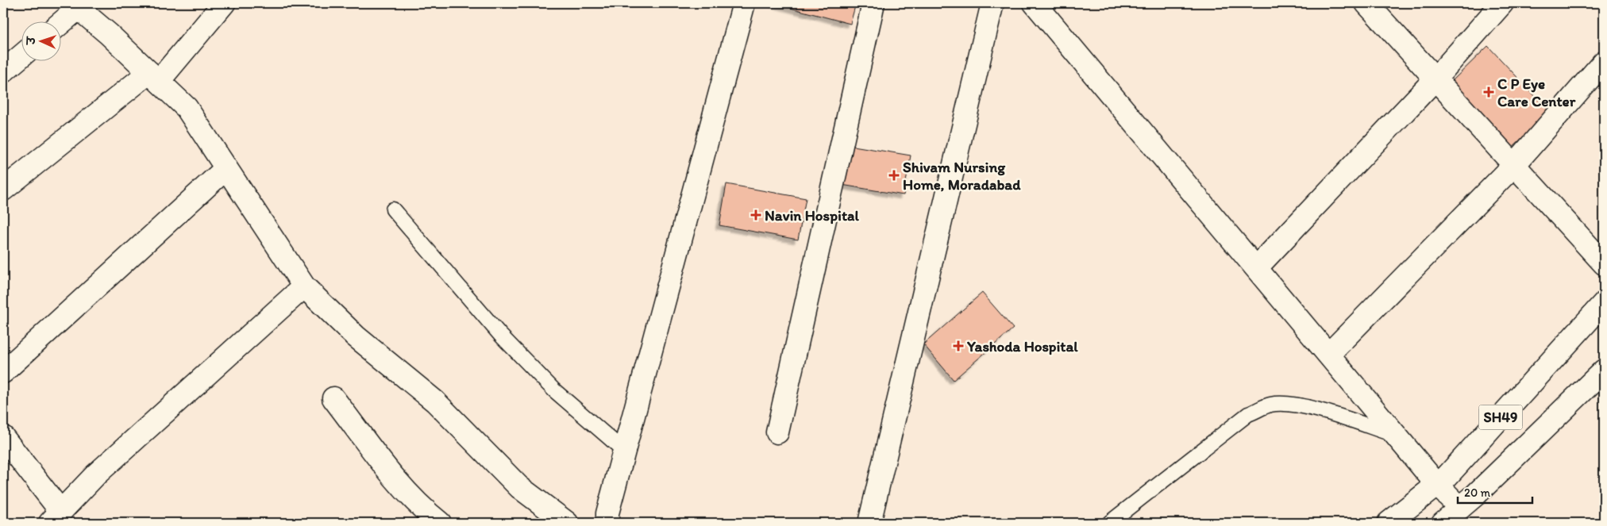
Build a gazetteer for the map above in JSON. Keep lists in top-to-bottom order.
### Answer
{
  "streets": {
    "street": ["SH49"]
  },
  "places": {
    "health": [
      "C P Eye Care Center",
      "Shivam Nursing Home, Moradabad",
      "Navin Hospital",
      "Yashoda Hospital"
    ]
  },
  "scale_bar": "20 m",
  "north": "left"
}
